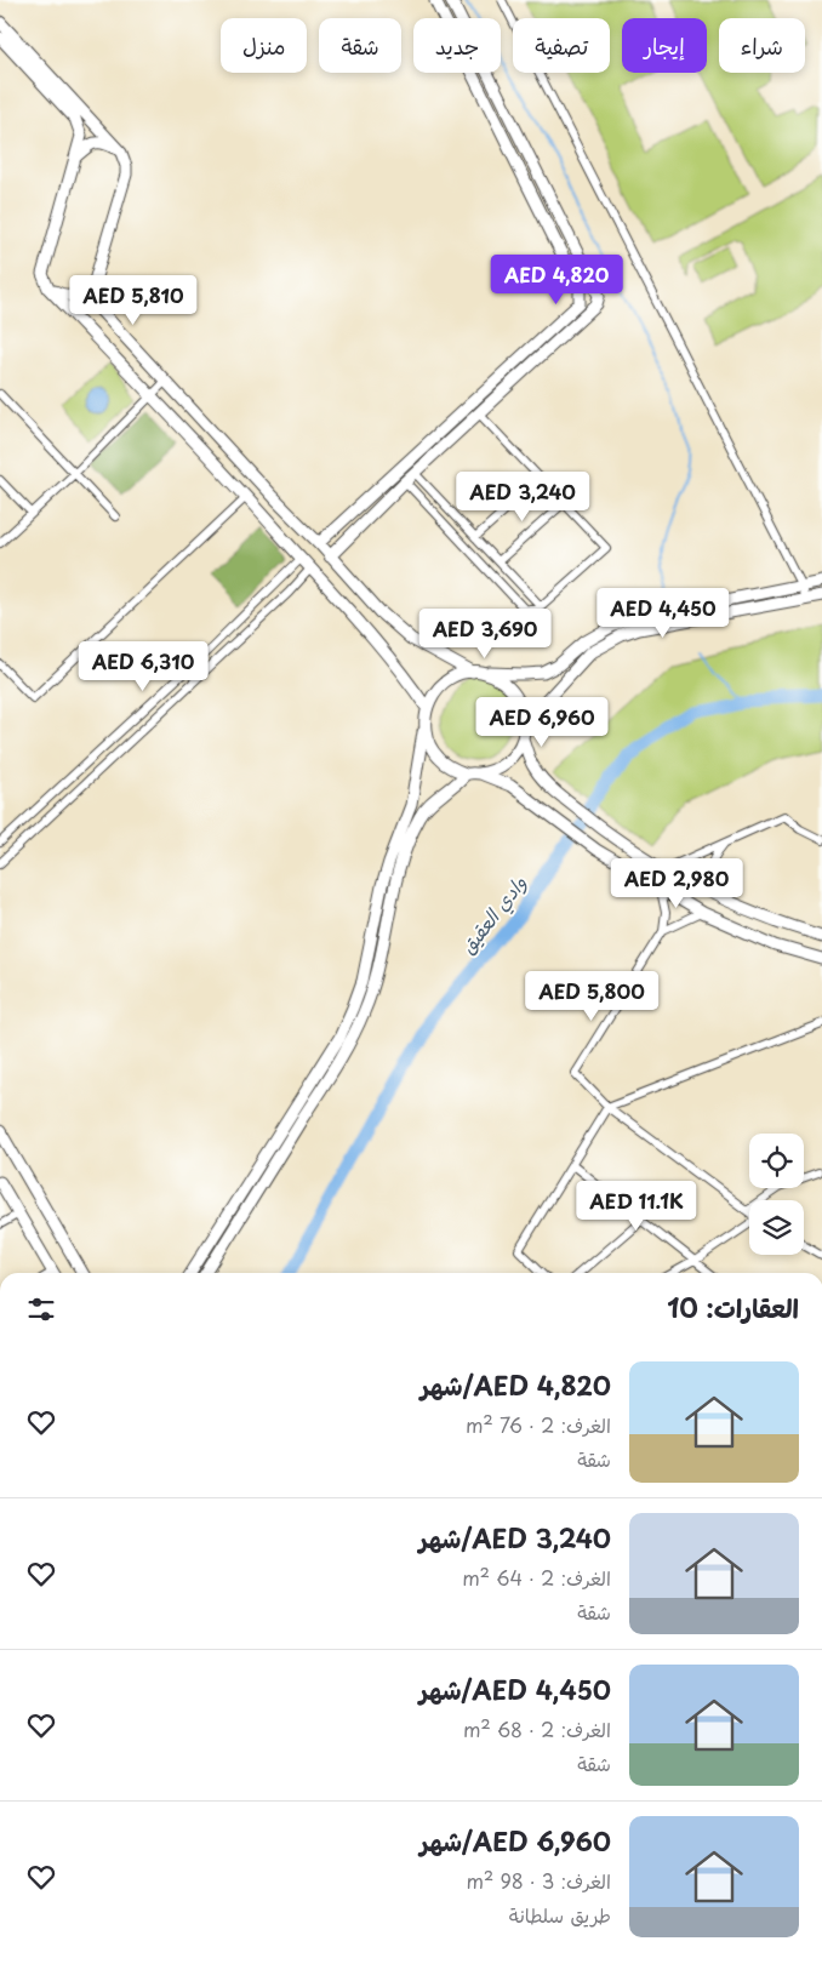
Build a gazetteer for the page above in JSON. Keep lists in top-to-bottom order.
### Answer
{
  "water": ["وادي العقيق"],
  "page": {
    "chip": [
      "شراء",
      "إيجار",
      "تصفية",
      "جديد",
      "شقة",
      "منزل"
    ],
    "price": [
      "AED 4,820",
      "AED 5,810",
      "AED 3,240",
      "AED 4,450",
      "AED 3,690",
      "AED 6,310",
      "AED 6,960",
      "AED 2,980",
      "AED 5,800",
      "AED 11.1K"
    ],
    "heading": "العقارات: 10",
    "list": [
      {
        "name": "AED 4,820/شهر",
        "note": "الغرف: 2 · 76 m² · شقة"
      },
      {
        "name": "AED 3,240/شهر",
        "note": "الغرف: 2 · 64 m² · شقة"
      },
      {
        "name": "AED 4,450/شهر",
        "note": "الغرف: 2 · 68 m² · شقة"
      },
      {
        "name": "AED 6,960/شهر",
        "note": "الغرف: 3 · 98 m² · طريق سلطانة"
      }
    ]
  }
}
